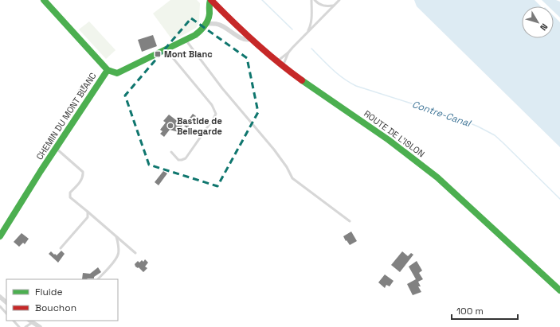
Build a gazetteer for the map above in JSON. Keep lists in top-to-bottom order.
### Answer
{
  "streets": {
    "street": ["CHEMIN DU MONT BLANC", "ROUTE DE L'ISLON"]
  },
  "water": ["Contre-Canal"],
  "places": {
    "transit": ["Mont Blanc"],
    "other": ["Bastide de Bellegarde"]
  },
  "legend": ["Fluide", "Bouchon"],
  "scale_bar": "100 m",
  "north": "bottom right"
}
